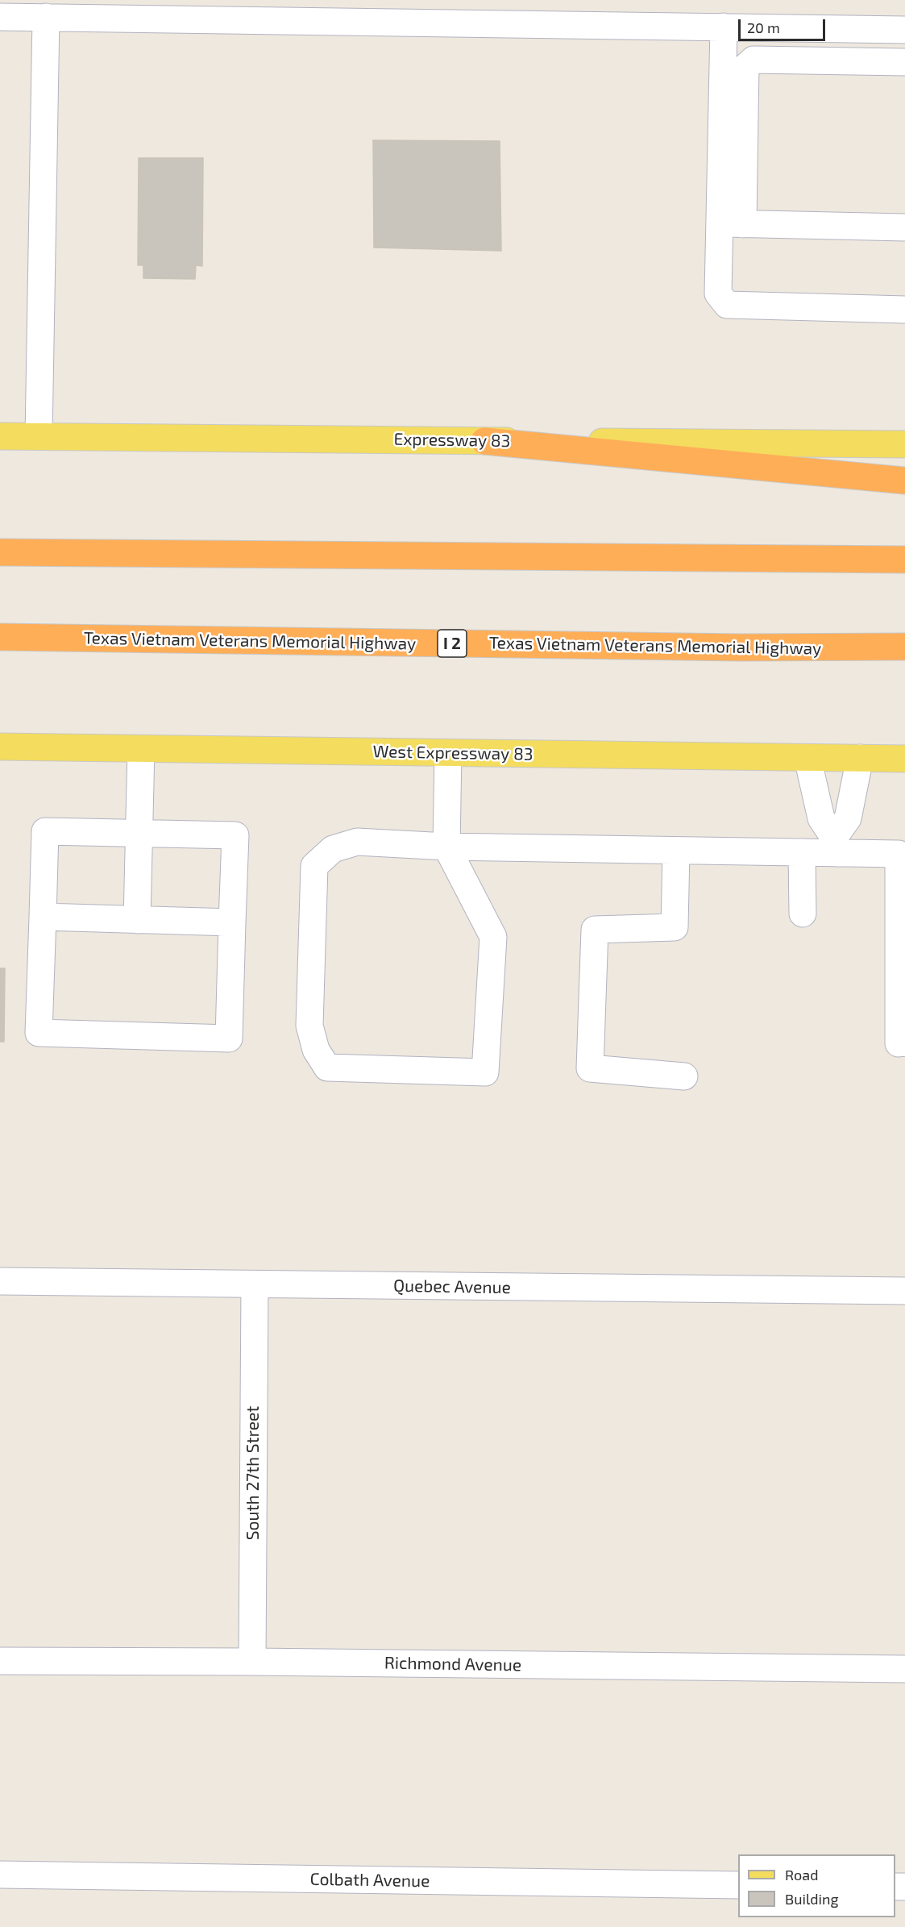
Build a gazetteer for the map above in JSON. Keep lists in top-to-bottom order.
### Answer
{
  "streets": {
    "highway": ["Texas Vietnam Veterans Memorial Highway", "I 2"],
    "main road": ["Expressway 83", "West Expressway 83"],
    "street": [
      "Quebec Avenue",
      "South 27th Street",
      "Richmond Avenue",
      "Colbath Avenue"
    ]
  },
  "crossings": [
    ["Quebec Avenue", "South 27th Street"],
    ["South 27th Street", "Richmond Avenue"]
  ],
  "legend": ["Road", "Building"],
  "scale_bar": "20 m"
}
